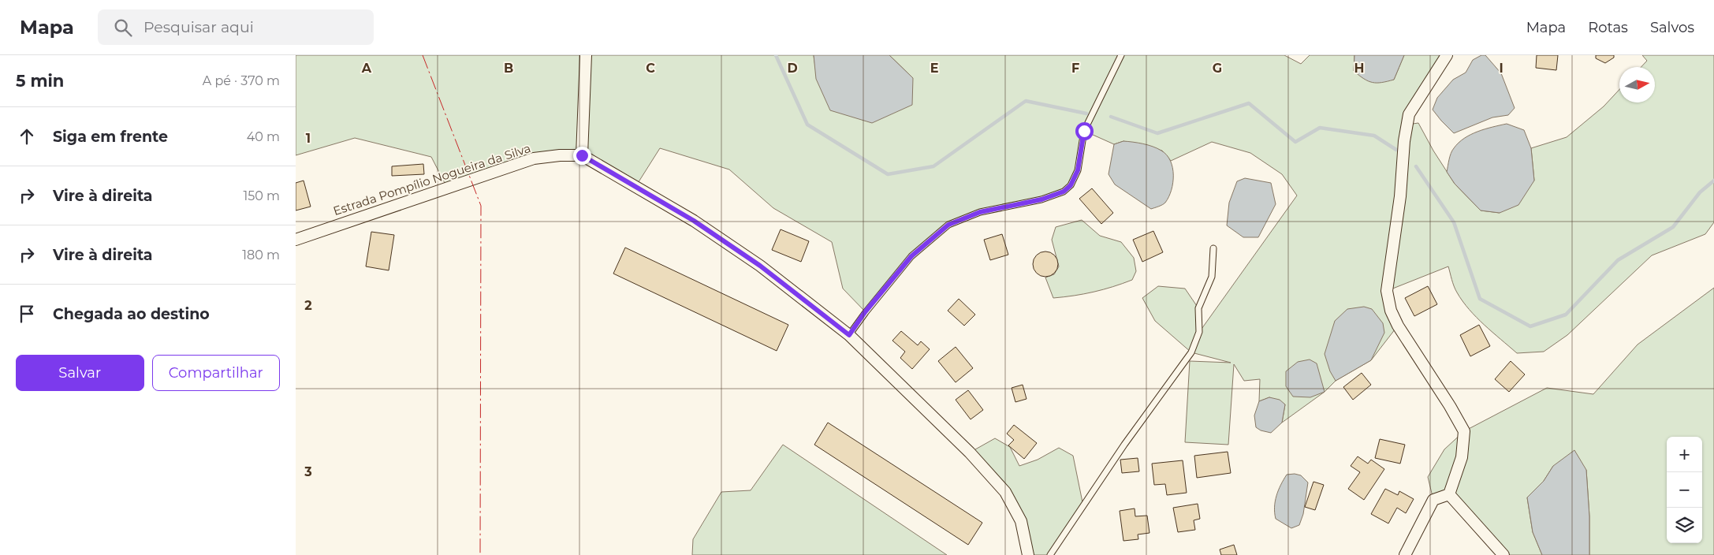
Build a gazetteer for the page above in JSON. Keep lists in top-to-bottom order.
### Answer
{
  "streets": {
    "street": ["Estrada Pompílio Nogueira da Silva"]
  },
  "north": "right",
  "page": {
    "header": "Mapa",
    "search": "Pesquisar aqui",
    "nav": ["Mapa", "Rotas", "Salvos"],
    "heading": ["5 min", "A pé · 370 m"],
    "list": [
      ["Siga em frente", "40 m"],
      ["Vire à direita", "150 m"],
      ["Vire à direita", "180 m"],
      "Chegada ao destino"
    ],
    "buttons": ["Salvar", "Compartilhar"],
    "map_buttons": ["+", "−"]
  },
  "grid": {
    "columns": [
      "A",
      "B",
      "C",
      "D",
      "E",
      "F",
      "G",
      "H",
      "I"
    ],
    "rows": ["1", "2", "3"]
  }
}
